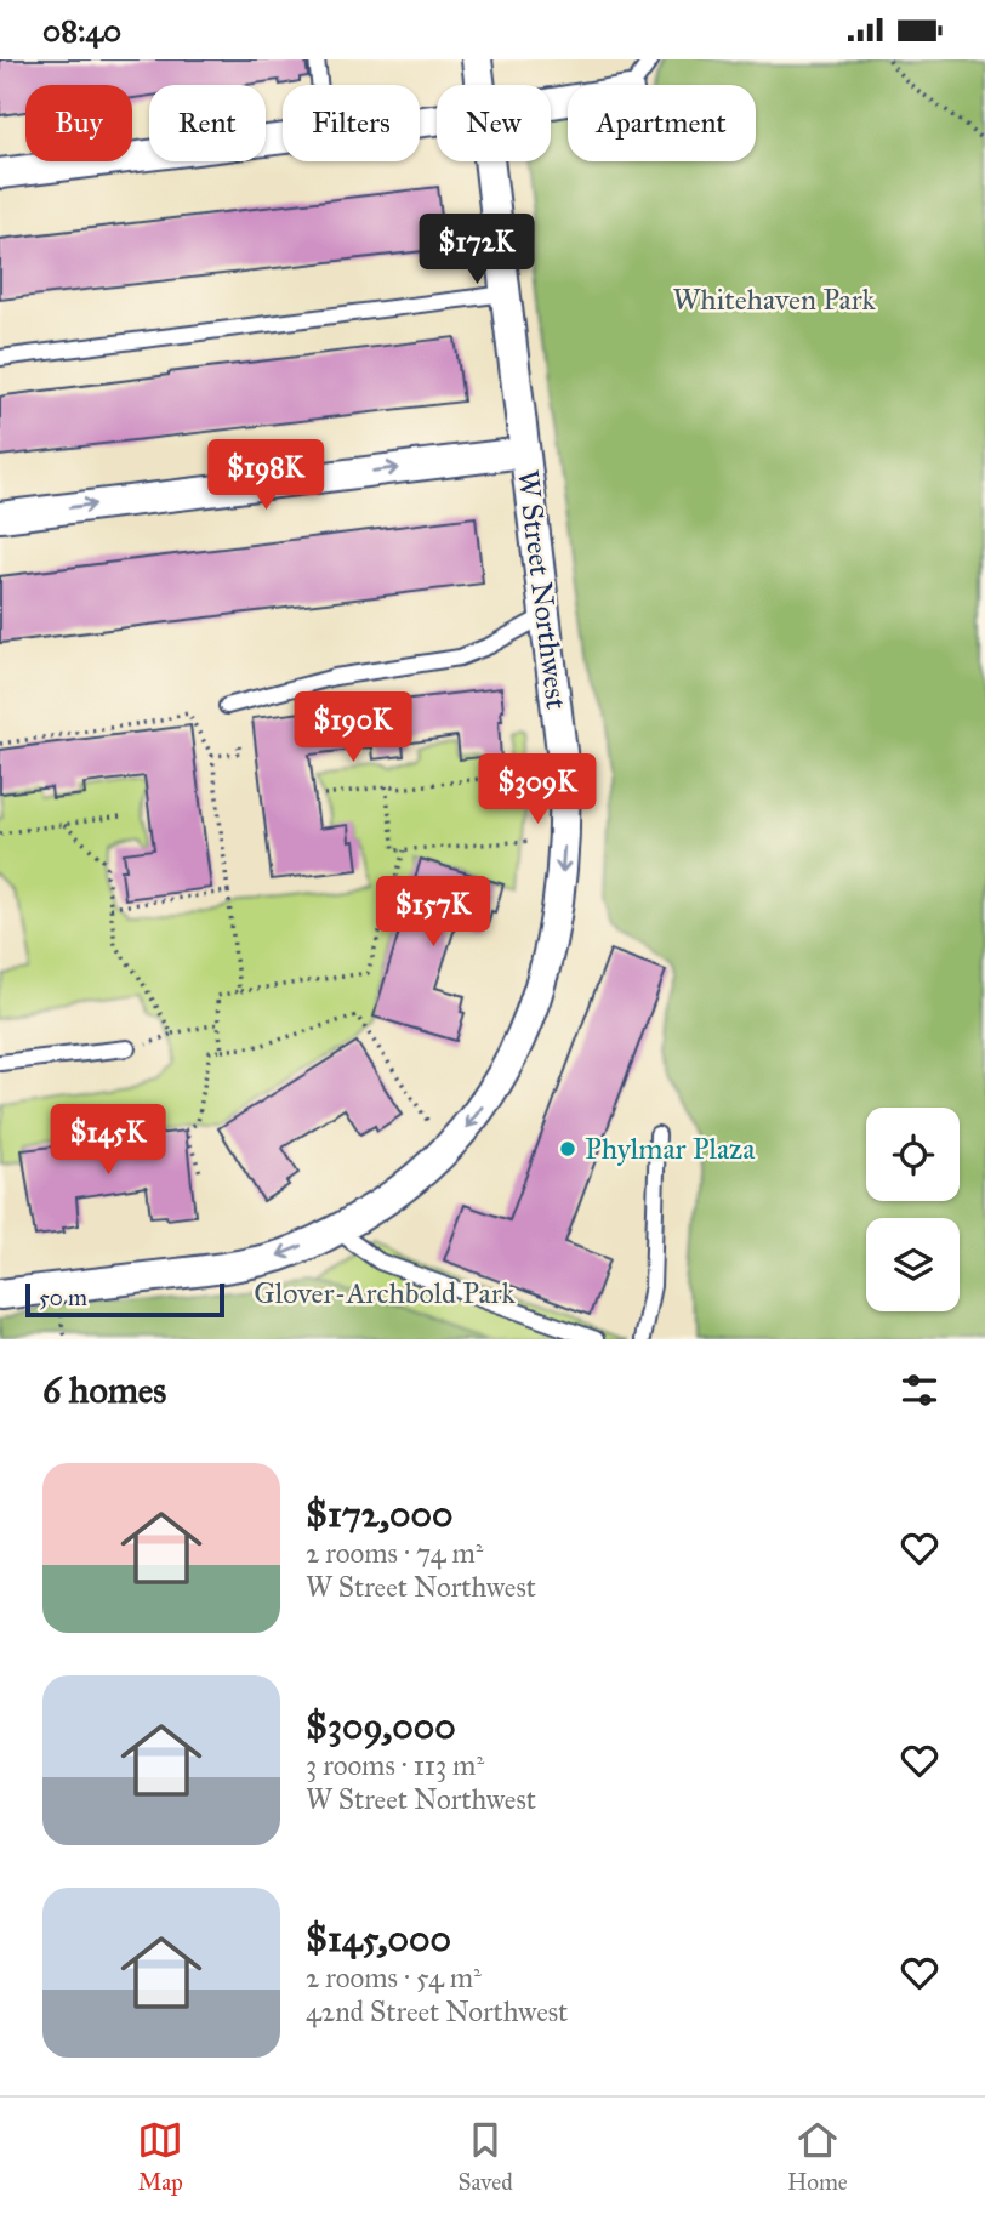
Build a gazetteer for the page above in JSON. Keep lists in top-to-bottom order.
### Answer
{
  "streets": {
    "street": ["W Street Northwest"]
  },
  "one_way": ["W Street Northwest"],
  "parks": ["Whitehaven Park", "Glover-Archbold Park"],
  "places": ["Phylmar Plaza"],
  "scale_bar": "50 m",
  "page": {
    "status": "08:40",
    "chip": [
      "Buy",
      "Rent",
      "Filters",
      "New",
      "Apartment"
    ],
    "price": [
      "$172K",
      "$198K",
      "$190K",
      "$309K",
      "$157K",
      "$145K"
    ],
    "scale": "50 m",
    "heading": "6 homes",
    "list": [
      {
        "name": "$172,000",
        "note": "2 rooms · 74 m² · W Street Northwest"
      },
      {
        "name": "$309,000",
        "note": "3 rooms · 113 m² · W Street Northwest"
      },
      {
        "name": "$145,000",
        "note": "2 rooms · 54 m² · 42nd Street Northwest"
      }
    ],
    "tabs": ["Map", "Saved", "Home"]
  }
}
